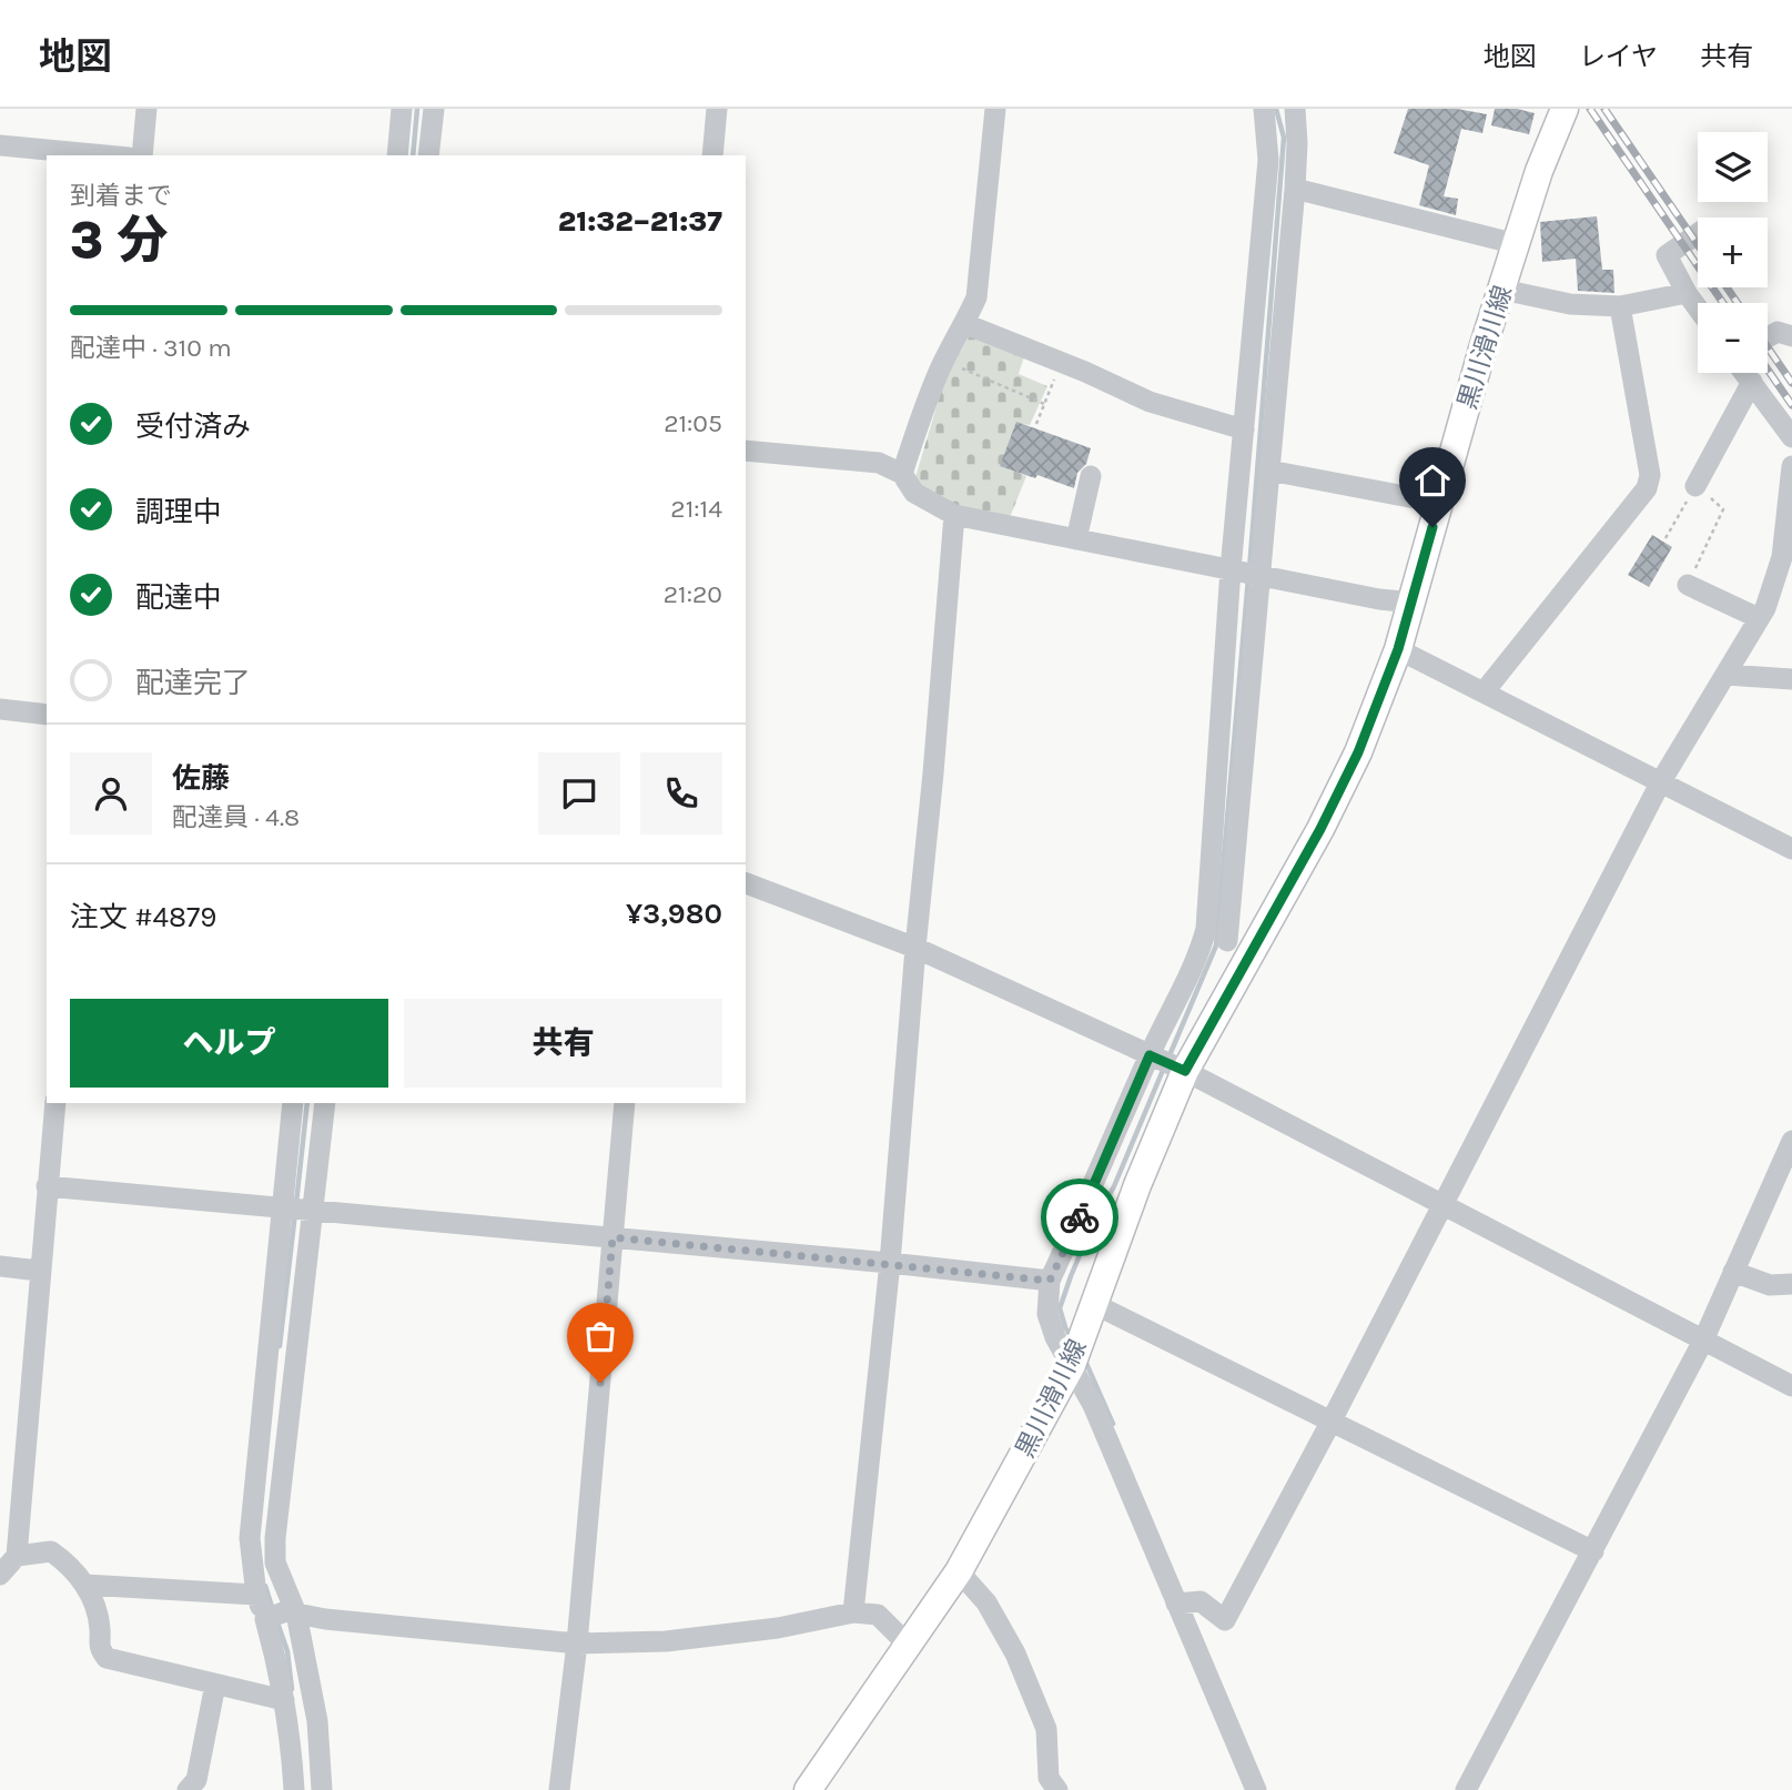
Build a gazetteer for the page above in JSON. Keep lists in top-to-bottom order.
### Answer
{
  "streets": {
    "main road": ["黒川滑川線"]
  },
  "page": {
    "header": "地図",
    "nav": ["地図", "レイヤ", "共有"],
    "map_buttons": ["+", "−"],
    "heading": ["3 分", "到着まで", "21:32–21:37"],
    "panel": [
      "佐藤",
      "配達員 · 4.8",
      "注文 #4879",
      "¥3,980"
    ],
    "bar": "配達中 · 310 m",
    "list": [
      ["受付済み", "21:05"],
      ["調理中", "21:14"],
      ["配達中", "21:20"],
      "配達完了"
    ],
    "buttons": ["ヘルプ", "共有"]
  }
}
